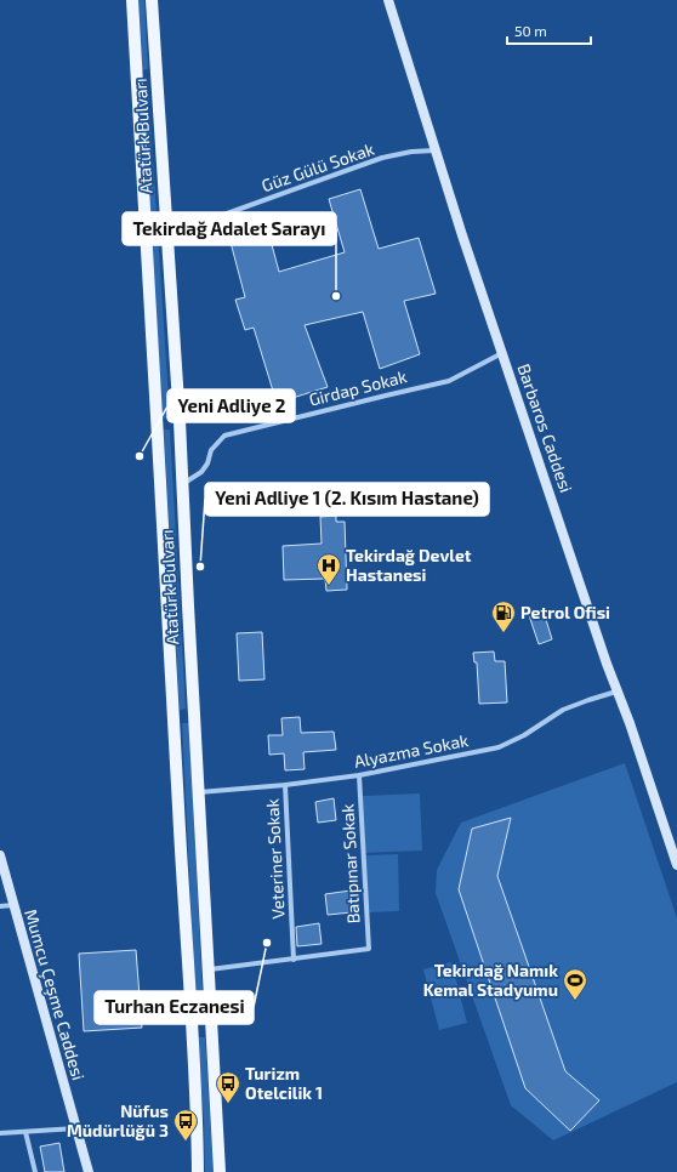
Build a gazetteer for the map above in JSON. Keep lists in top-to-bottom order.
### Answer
{
  "streets": {
    "main road": ["Atatürk Bulvarı"],
    "street": [
      "Güz Gülü Sokak",
      "Girdap Sokak",
      "Barbaros Caddesi",
      "Alyazma Sokak",
      "Veteriner Sokak",
      "Batıpınar Sokak",
      "Mumcu Çeşme Caddesi"
    ]
  },
  "crossings": [
    ["Atatürk Bulvarı", "Girdap Sokak"],
    ["Atatürk Bulvarı", "Alyazma Sokak"],
    ["Güz Gülü Sokak", "Barbaros Caddesi"],
    ["Girdap Sokak", "Barbaros Caddesi"],
    ["Barbaros Caddesi", "Alyazma Sokak"],
    ["Alyazma Sokak", "Veteriner Sokak"],
    ["Alyazma Sokak", "Batıpınar Sokak"],
    ["Veteriner Sokak", "Batıpınar Sokak"]
  ],
  "places": {
    "other": [
      "Tekirdağ Adalet Sarayı",
      "Yeni Adliye 2",
      "Yeni Adliye 1 (2. Kısım Hastane)",
      "Turhan Eczanesi"
    ],
    "hospital": ["Tekirdağ Devlet Hastanesi"],
    "fuel station": ["Petrol Ofisi"],
    "sports": ["Tekirdağ Namık Kemal Stadyumu"],
    "bus stop": ["Turizm Otelcilik 1", "Nüfus Müdürlüğü 3"]
  },
  "scale_bar": "50 m"
}
